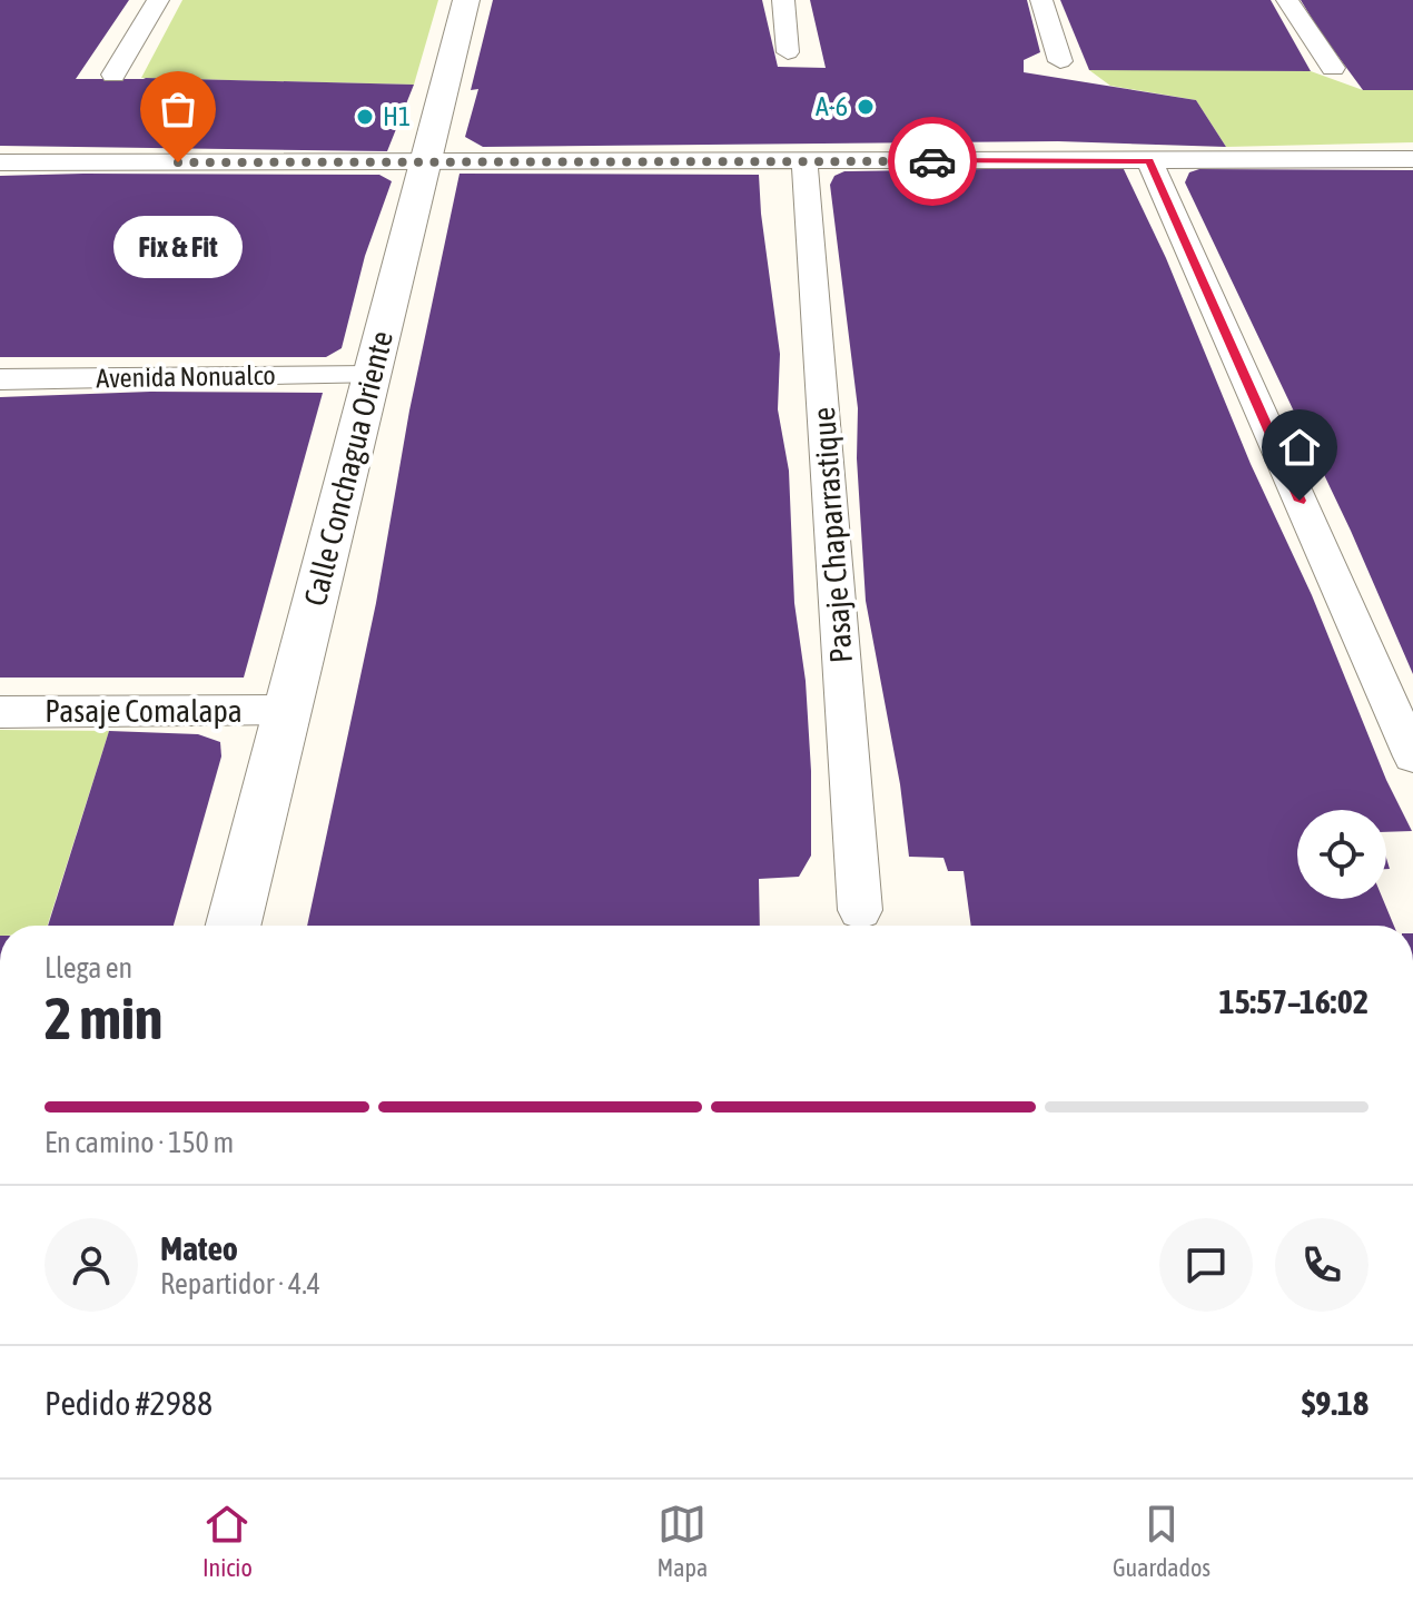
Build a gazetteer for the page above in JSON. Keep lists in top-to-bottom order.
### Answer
{
  "streets": {
    "street": [
      "Avenida Nonualco",
      "Calle Conchagua Oriente",
      "Pasaje Chaparrastique",
      "Pasaje Comalapa"
    ]
  },
  "crossings": [
    ["Avenida Nonualco", "Calle Conchagua Oriente"],
    ["Calle Conchagua Oriente", "Pasaje Comalapa"]
  ],
  "places": ["A-6", "H1", "Fix & Fit"],
  "page": {
    "bubble": "Fix & Fit",
    "heading": ["2 min", "Llega en", "15:57–16:02"],
    "panel": [
      "Mateo",
      "Repartidor · 4.4",
      "Pedido #2988",
      "$9.18"
    ],
    "bar": "En camino · 150 m",
    "tabs": ["Inicio", "Mapa", "Guardados"]
  }
}
